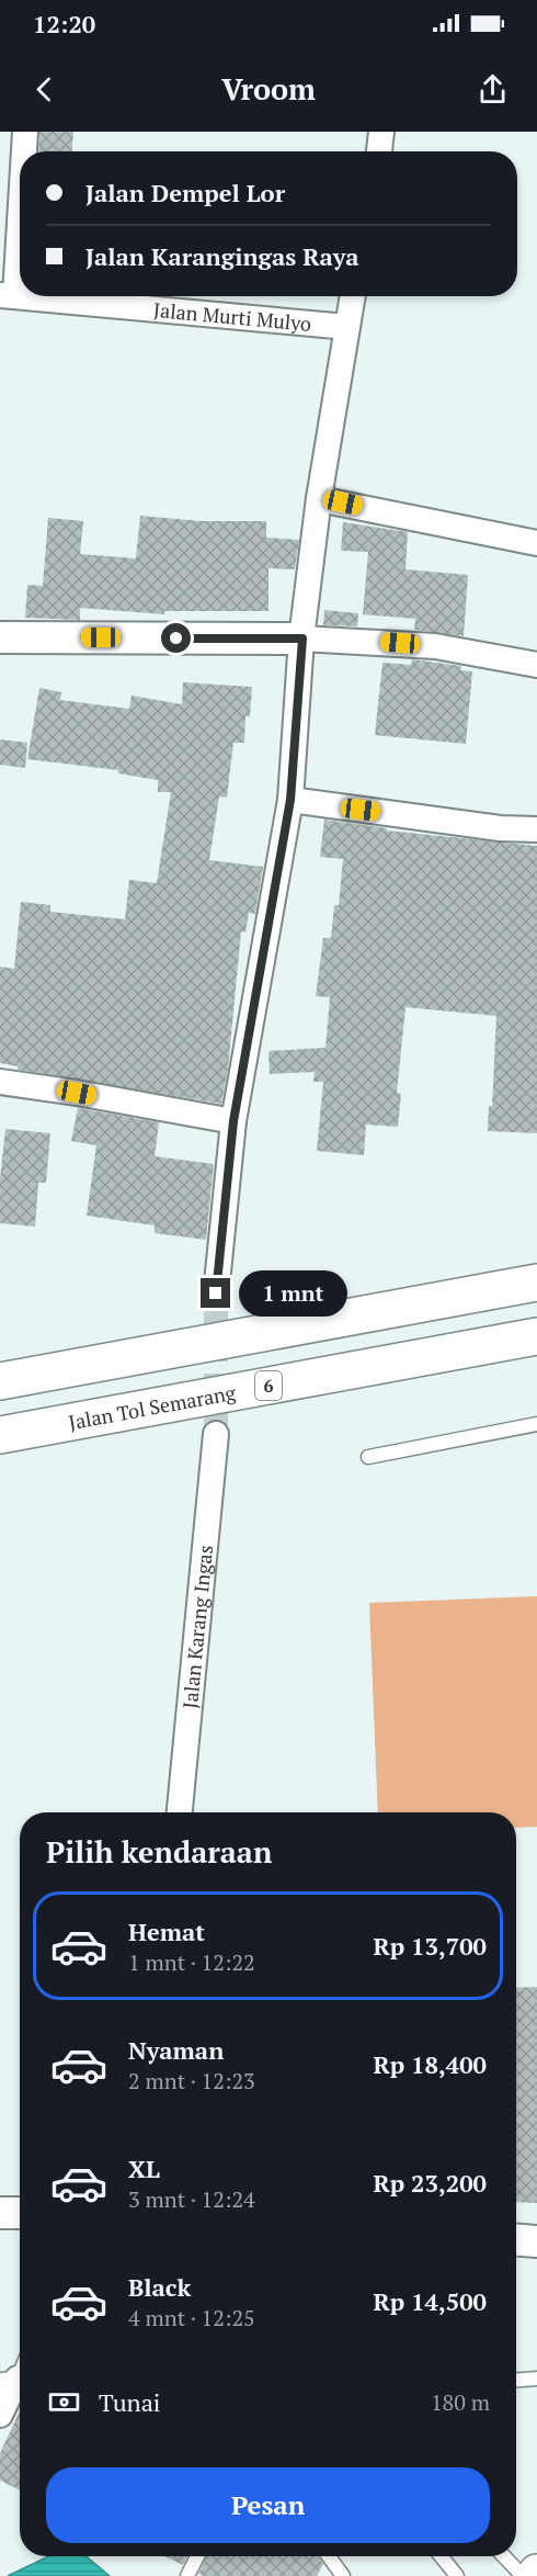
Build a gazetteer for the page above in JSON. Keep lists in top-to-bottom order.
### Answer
{
  "streets": {
    "highway": ["6", "Jalan Tol Semarang"],
    "street": ["Jalan Murti Mulyo", "Jalan Karang Ingas"]
  },
  "page": {
    "status": "12:20",
    "header": "Vroom",
    "banner": ["Jalan Dempel Lor", "Jalan Karangingas Raya"],
    "bubble": "1 mnt",
    "heading": "Pilih kendaraan",
    "list": [
      {
        "name": "Hemat",
        "note": "1 mnt · 12:22",
        "value": "Rp 13,700"
      },
      {
        "name": "Nyaman",
        "note": "2 mnt · 12:23",
        "value": "Rp 18,400"
      },
      {
        "name": "XL",
        "note": "3 mnt · 12:24",
        "value": "Rp 23,200"
      },
      {
        "name": "Black",
        "note": "4 mnt · 12:25",
        "value": "Rp 14,500"
      }
    ],
    "pay": ["Tunai", "180 m"],
    "buttons": "Pesan"
  }
}
